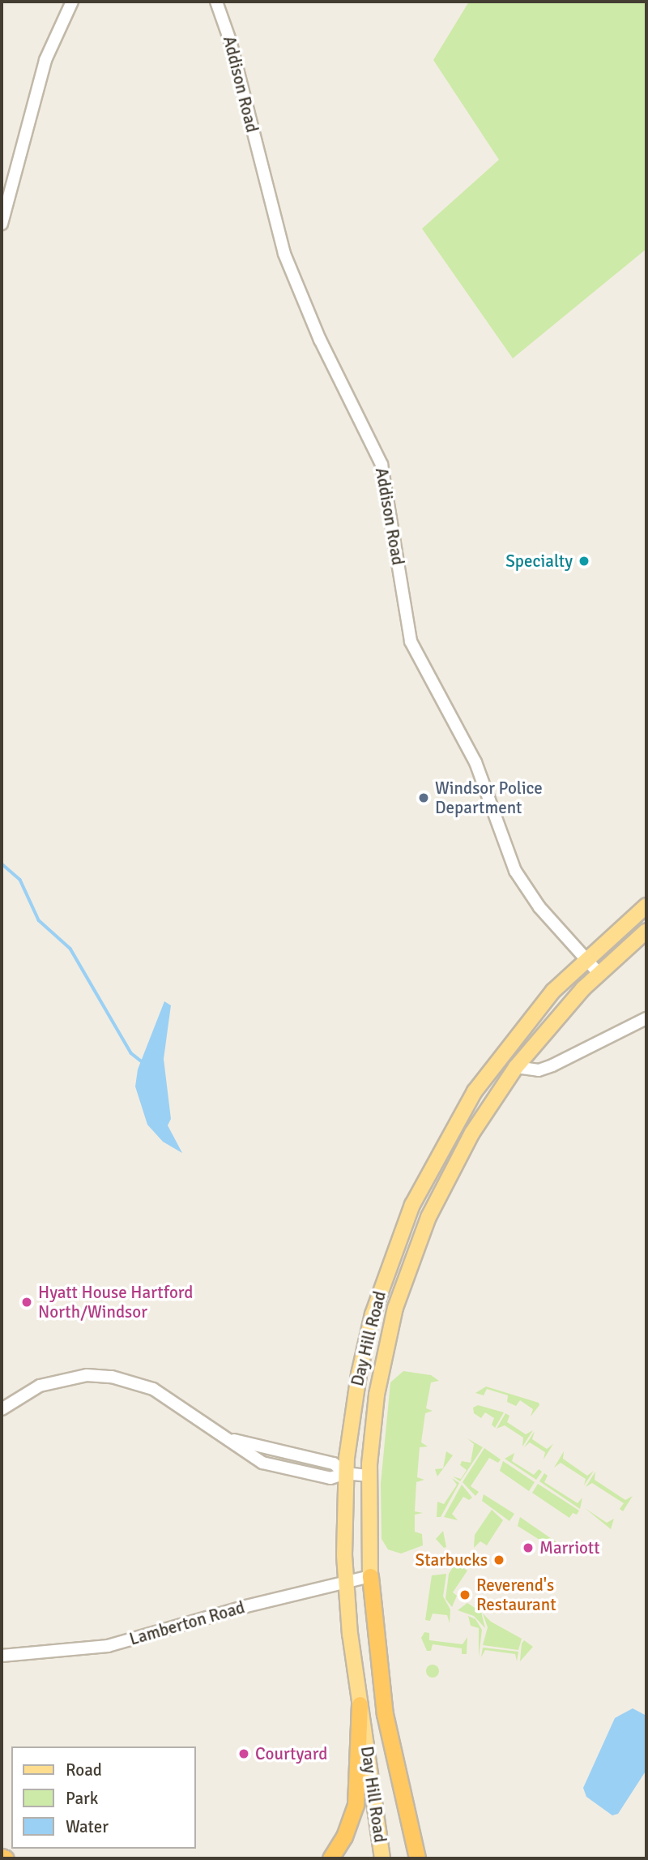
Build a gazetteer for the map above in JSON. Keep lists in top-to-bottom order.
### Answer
{
  "streets": {
    "main road": ["Day Hill Road"],
    "street": ["Addison Road", "Lamberton Road"]
  },
  "crossings": [
    ["Addison Road", "Day Hill Road"],
    ["Day Hill Road", "Lamberton Road"]
  ],
  "places": [
    "Specialty",
    "Windsor Police Department",
    "Hyatt House Hartford North/Windsor",
    "Marriott",
    "Starbucks",
    "Reverend's Restaurant",
    "Courtyard"
  ],
  "legend": ["Road", "Park", "Water"]
}
